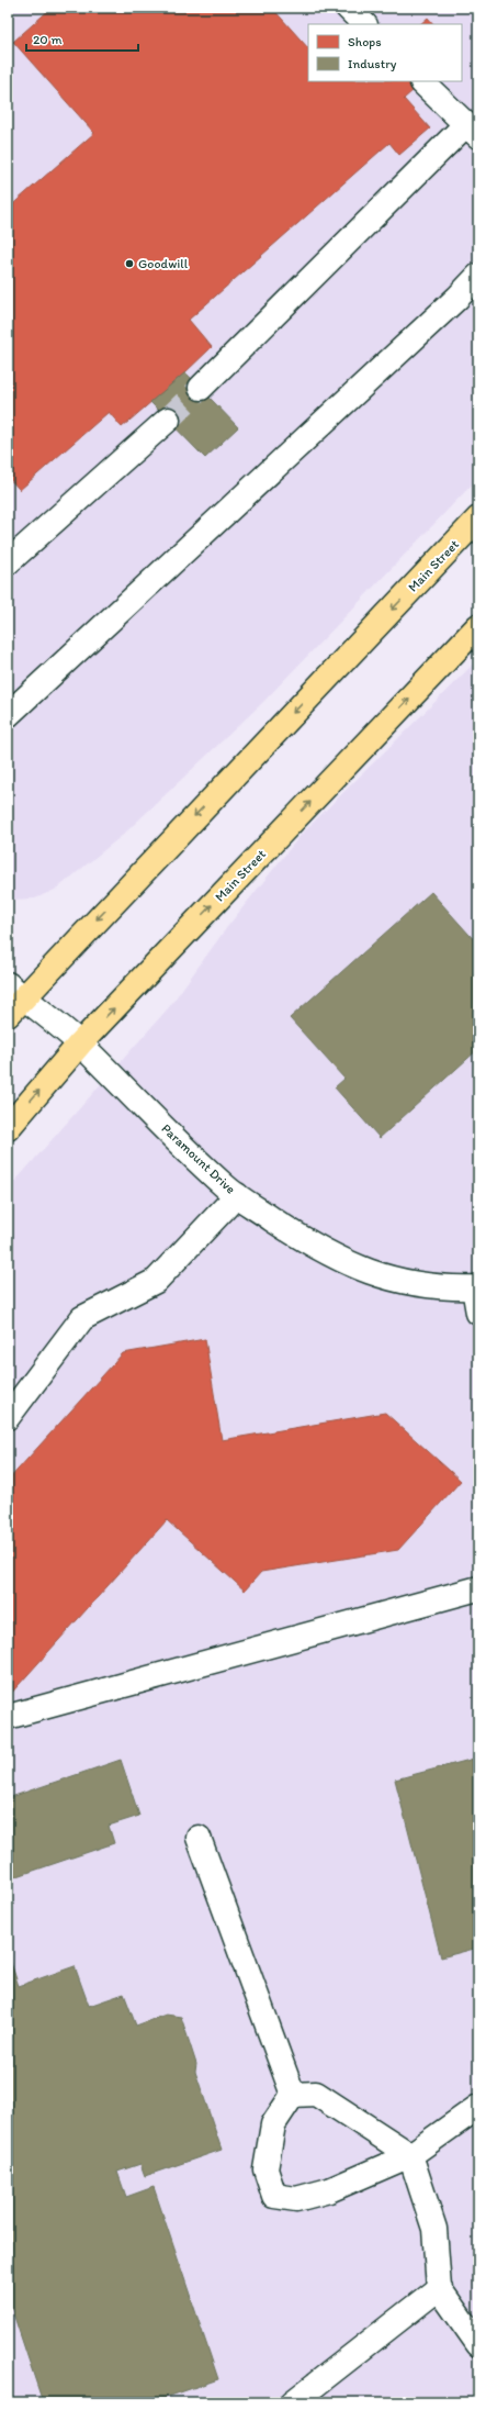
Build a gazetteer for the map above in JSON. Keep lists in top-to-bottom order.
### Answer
{
  "streets": {
    "main road": ["Main Street"],
    "street": ["Paramount Drive"]
  },
  "crossings": [
    ["Main Street", "Paramount Drive"]
  ],
  "places": ["Goodwill"],
  "legend": ["Shops", "Industry"],
  "scale_bar": "20 m"
}
